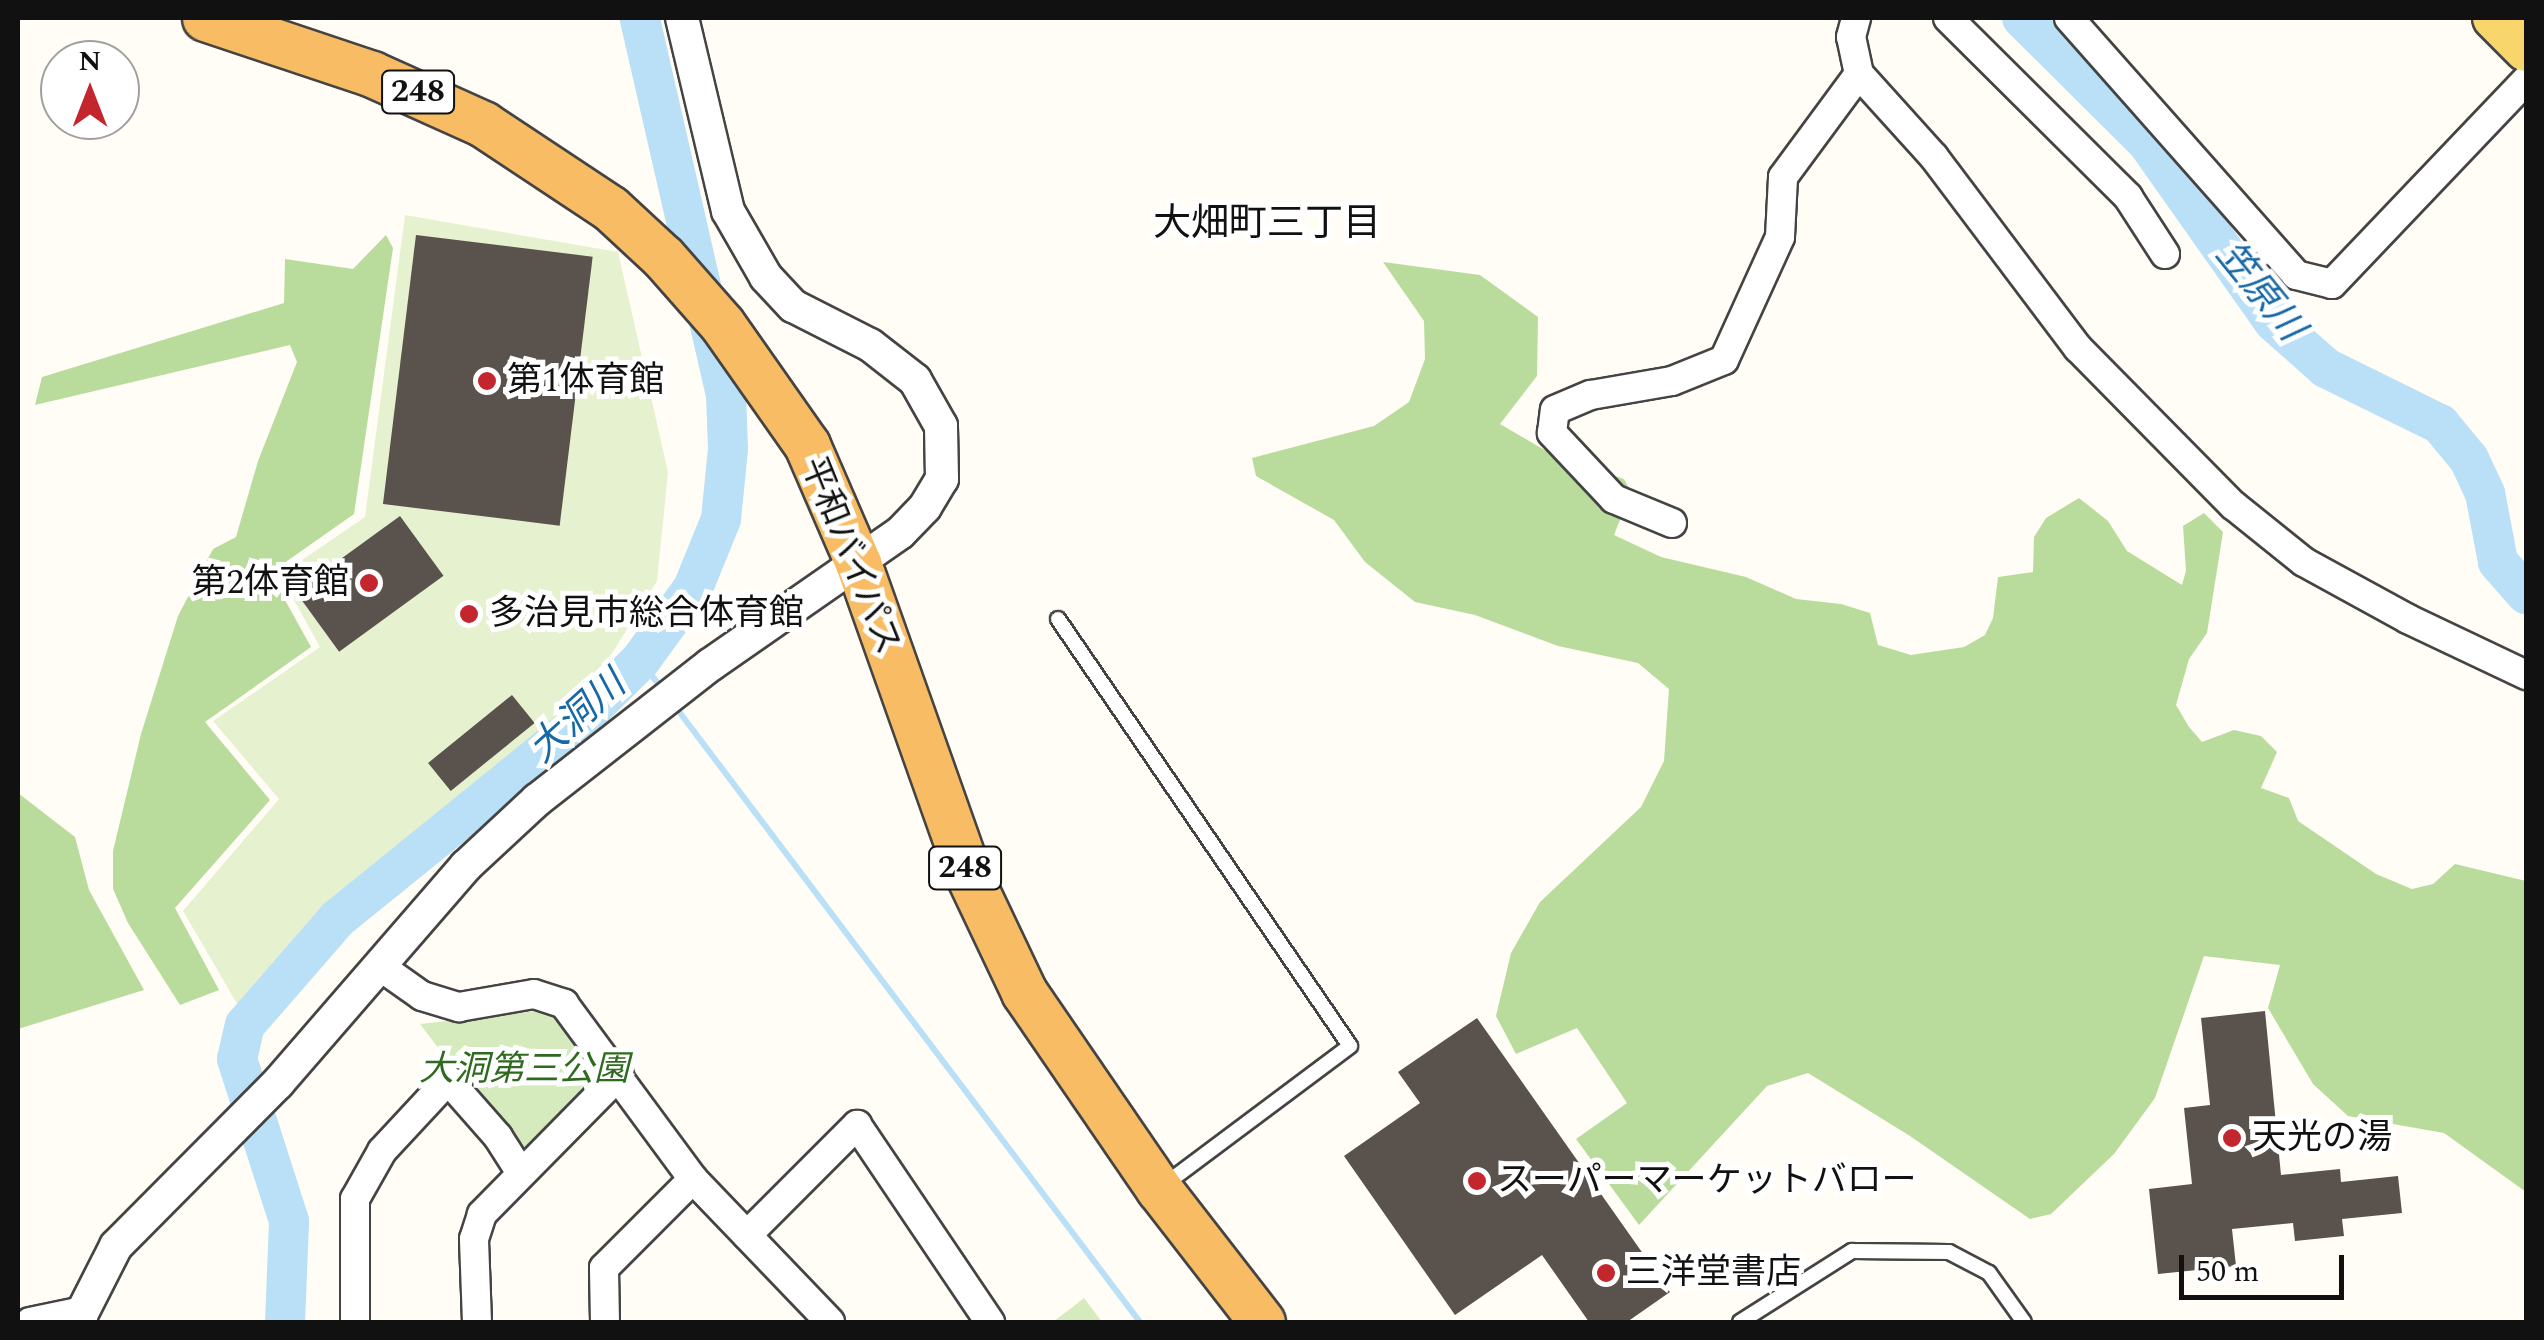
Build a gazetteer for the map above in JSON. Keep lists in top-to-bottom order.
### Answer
{
  "streets": {
    "highway": ["248", "平和バイパス"]
  },
  "districts": ["大畑町三丁目"],
  "water": ["笠原川", "大洞川"],
  "parks": ["大洞第三公園"],
  "places": [
    "第1体育館",
    "第2体育館",
    "多治見市総合体育館",
    "天光の湯",
    "スーパーマーケットバロー",
    "三洋堂書店"
  ],
  "scale_bar": "50 m",
  "north": "top"
}
